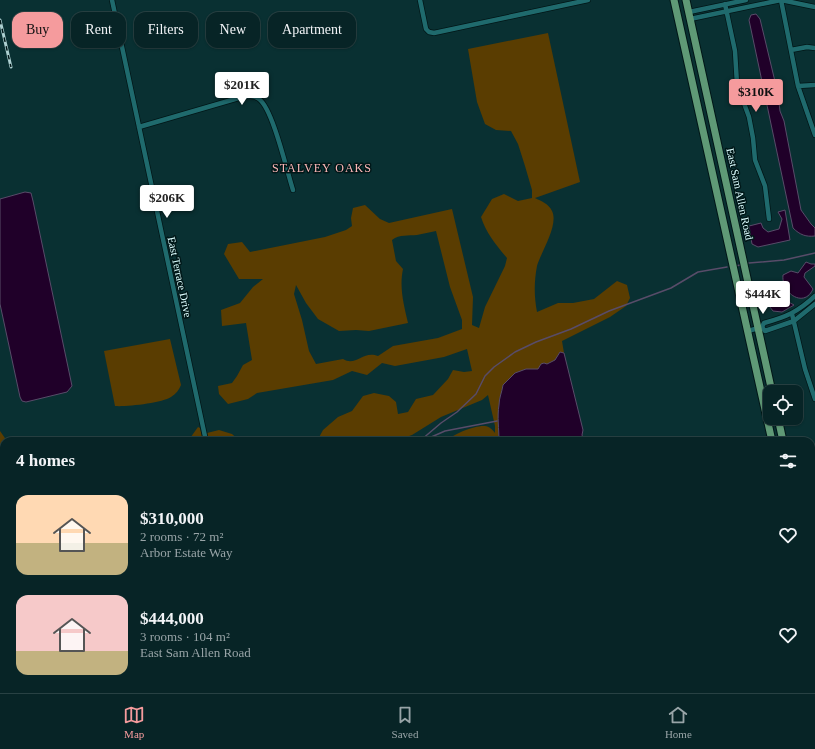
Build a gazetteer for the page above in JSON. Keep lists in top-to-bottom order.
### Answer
{
  "streets": {
    "main road": ["East Sam Allen Road"],
    "street": ["East Terrace Drive"]
  },
  "districts": ["STALVEY OAKS"],
  "page": {
    "chip": [
      "Buy",
      "Rent",
      "Filters",
      "New",
      "Apartment"
    ],
    "price": [
      "$201K",
      "$310K",
      "$206K",
      "$444K"
    ],
    "heading": "4 homes",
    "list": [
      {
        "name": "$310,000",
        "note": "2 rooms · 72 m² · Arbor Estate Way"
      },
      {
        "name": "$444,000",
        "note": "3 rooms · 104 m² · East Sam Allen Road"
      }
    ],
    "tabs": ["Map", "Saved", "Home"]
  }
}
